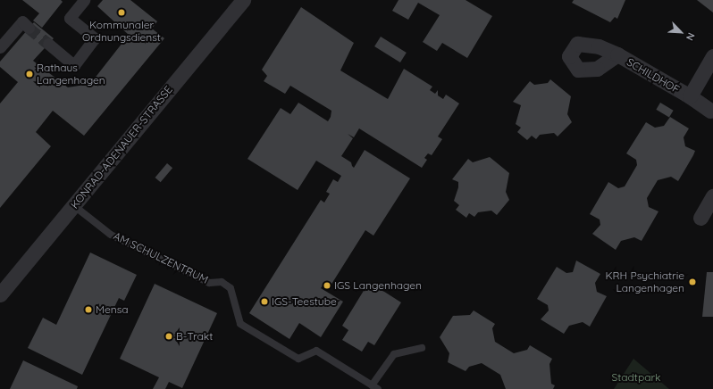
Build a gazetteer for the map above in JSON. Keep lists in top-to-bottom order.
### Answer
{
  "streets": {
    "street": ["SCHILDHOF", "KONRAD-ADENAUER-STRASSE"],
    "lane": ["AM SCHULZENTRUM"]
  },
  "crossings": [
    ["KONRAD-ADENAUER-STRASSE", "AM SCHULZENTRUM"]
  ],
  "parks": ["Stadtpark"],
  "places": [
    "Kommunaler Ordnungsdienst",
    "Rathaus Langenhagen",
    "KRH Psychiatrie Langenhagen",
    "IGS Langenhagen",
    "IGS-Teestube",
    "Mensa",
    "B-Trakt"
  ],
  "north": "bottom right"
}
